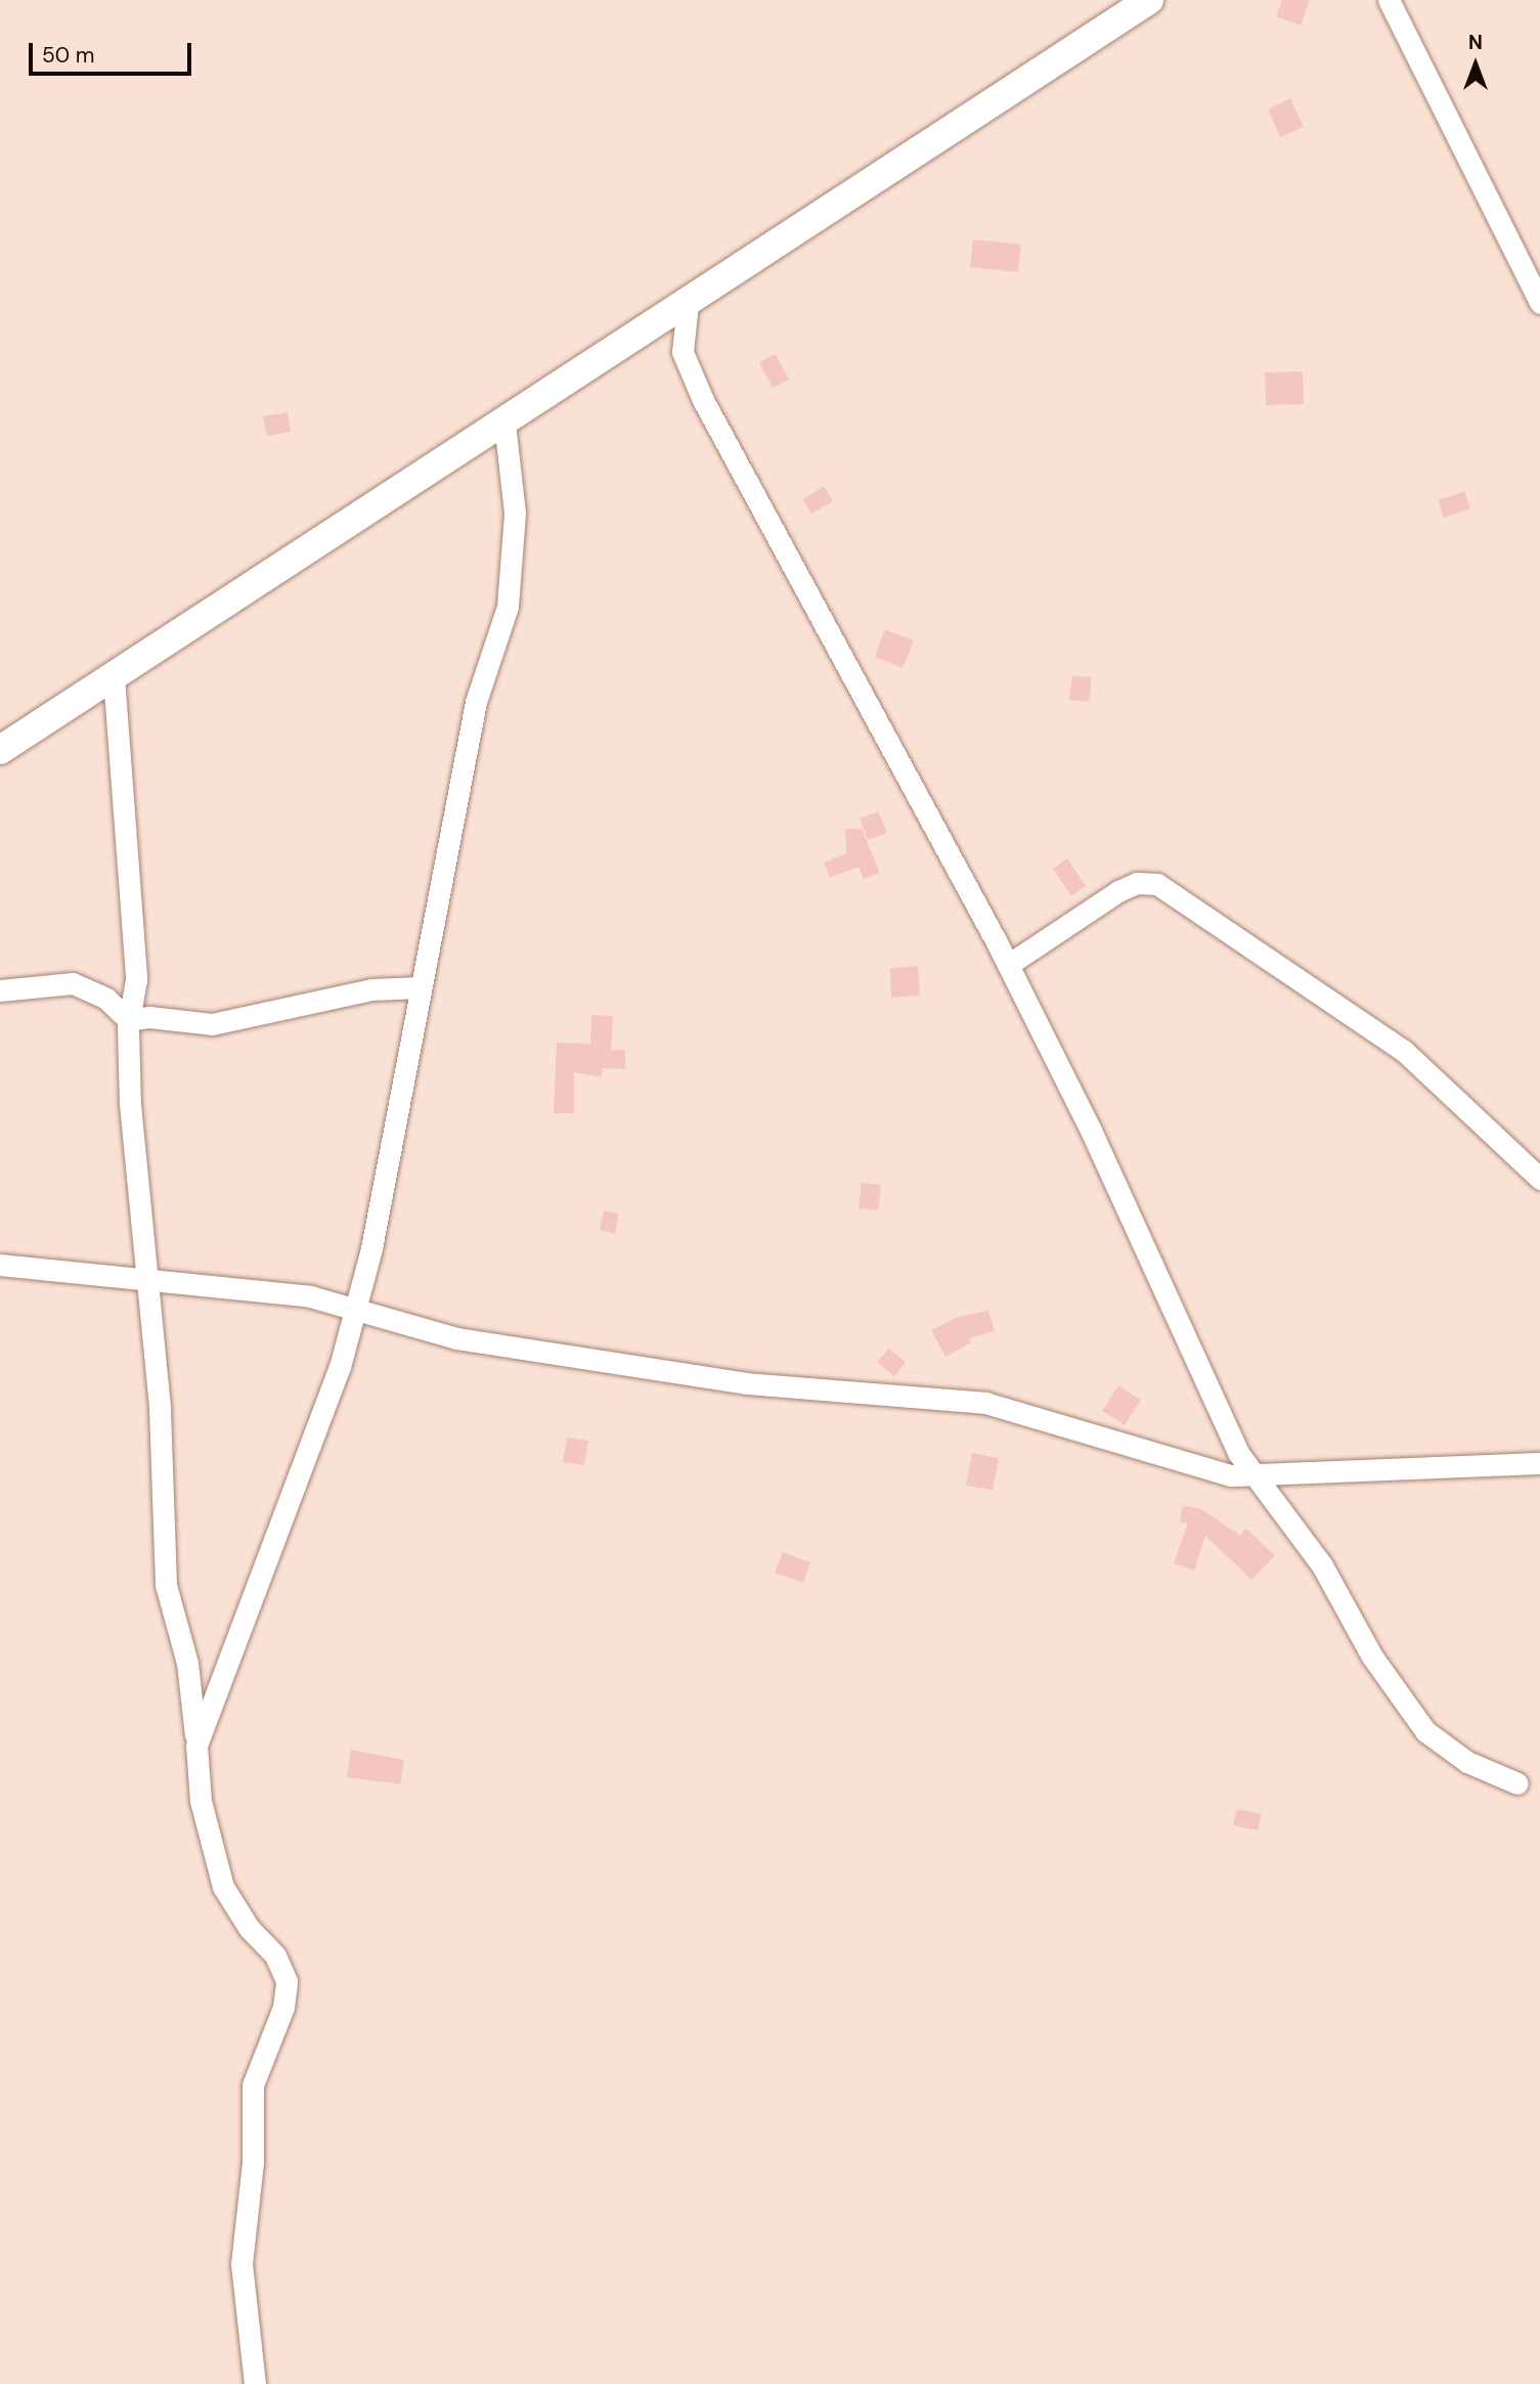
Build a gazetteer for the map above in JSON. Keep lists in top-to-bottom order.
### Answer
{
  "scale_bar": "50 m",
  "north": "top"
}
